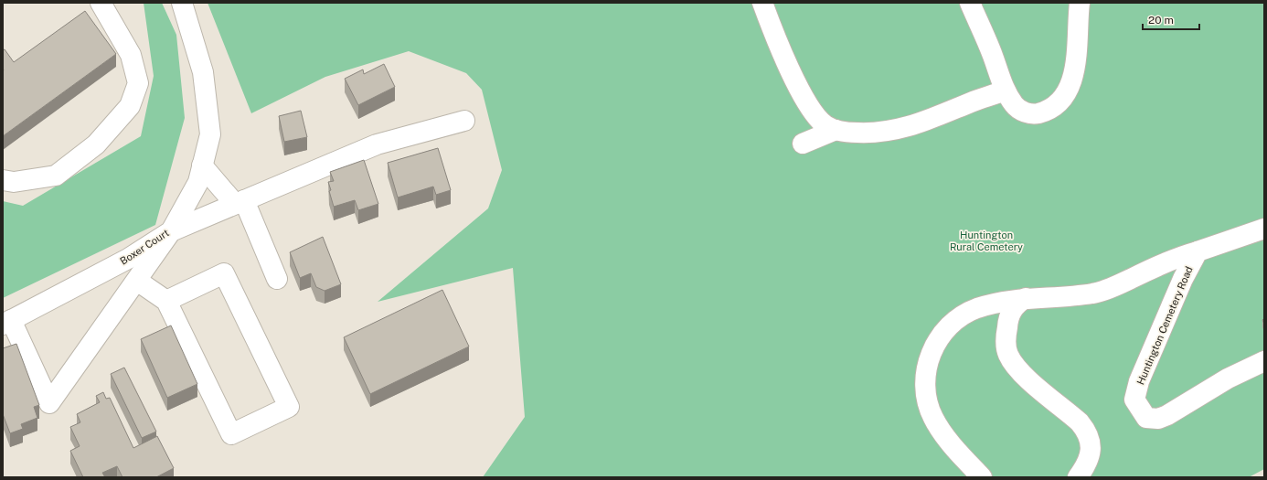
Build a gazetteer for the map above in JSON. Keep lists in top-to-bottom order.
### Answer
{
  "streets": {
    "street": ["Boxer Court", "Huntington Cemetery Road"]
  },
  "parks": ["Huntington Rural Cemetery"],
  "scale_bar": "20 m"
}
